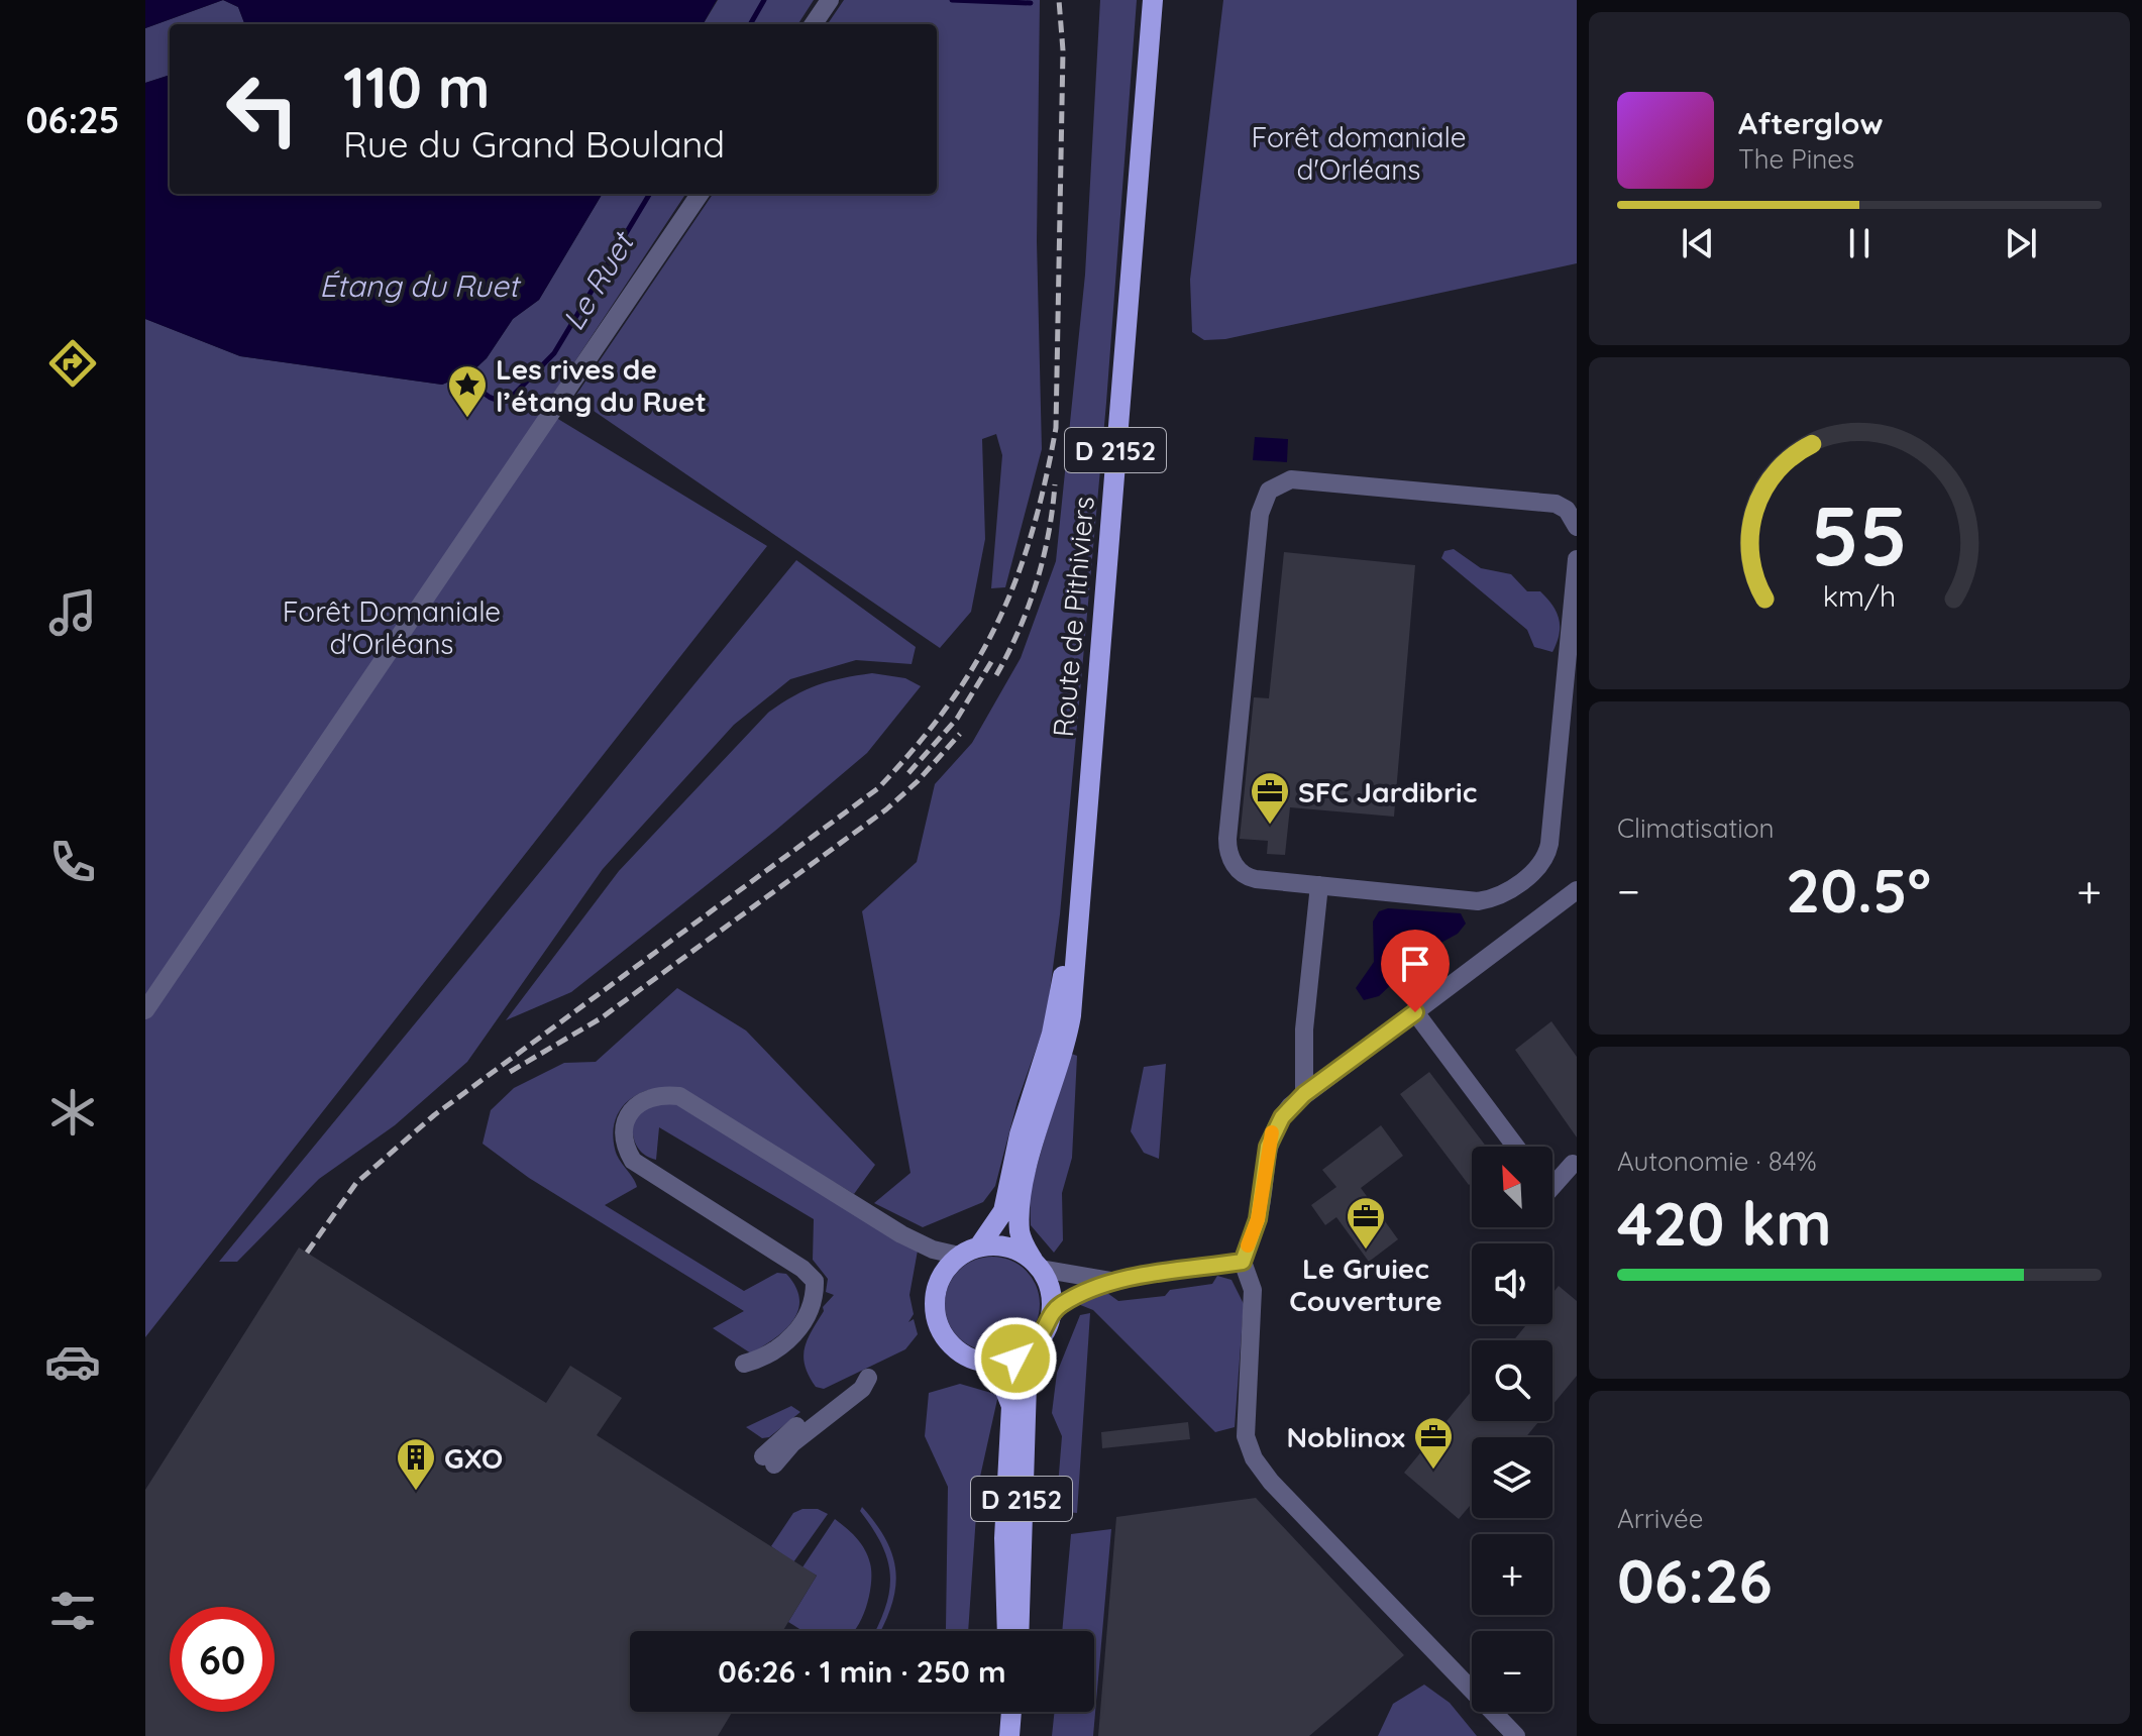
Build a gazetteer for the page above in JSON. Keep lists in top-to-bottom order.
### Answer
{
  "streets": {
    "main road": ["D 2152", "Route de Pithiviers"]
  },
  "crossings": [
    ["D 2152", "Route de Pithiviers"]
  ],
  "water": ["Le Ruet", "Étang du Ruet"],
  "parks": ["Forêt domaniale d'Orléans", "Forêt Domaniale d'Orléans"],
  "places": {
    "place": ["Les rives de l’étang du Ruet"],
    "office": ["SFC Jardibric", "Le Gruiec Couverture", "Noblinox"],
    "building": ["GXO"]
  },
  "north": "top left",
  "page": {
    "tabs": "06:25",
    "turn": ["110 m", "Rue du Grand Bouland"],
    "song": ["Afterglow", "The Pines"],
    "tile": [
      "Climatisation",
      ["Autonomie · 84%", "420 km"],
      ["Arrivée", "06:26"]
    ],
    "heat": ["−", "20.5°", "+"],
    "map_buttons": ["+", "−"],
    "limit": "60",
    "trip": "06:26 · 1 min · 250 m",
    "gauge": ["55", "km/h"]
  }
}
